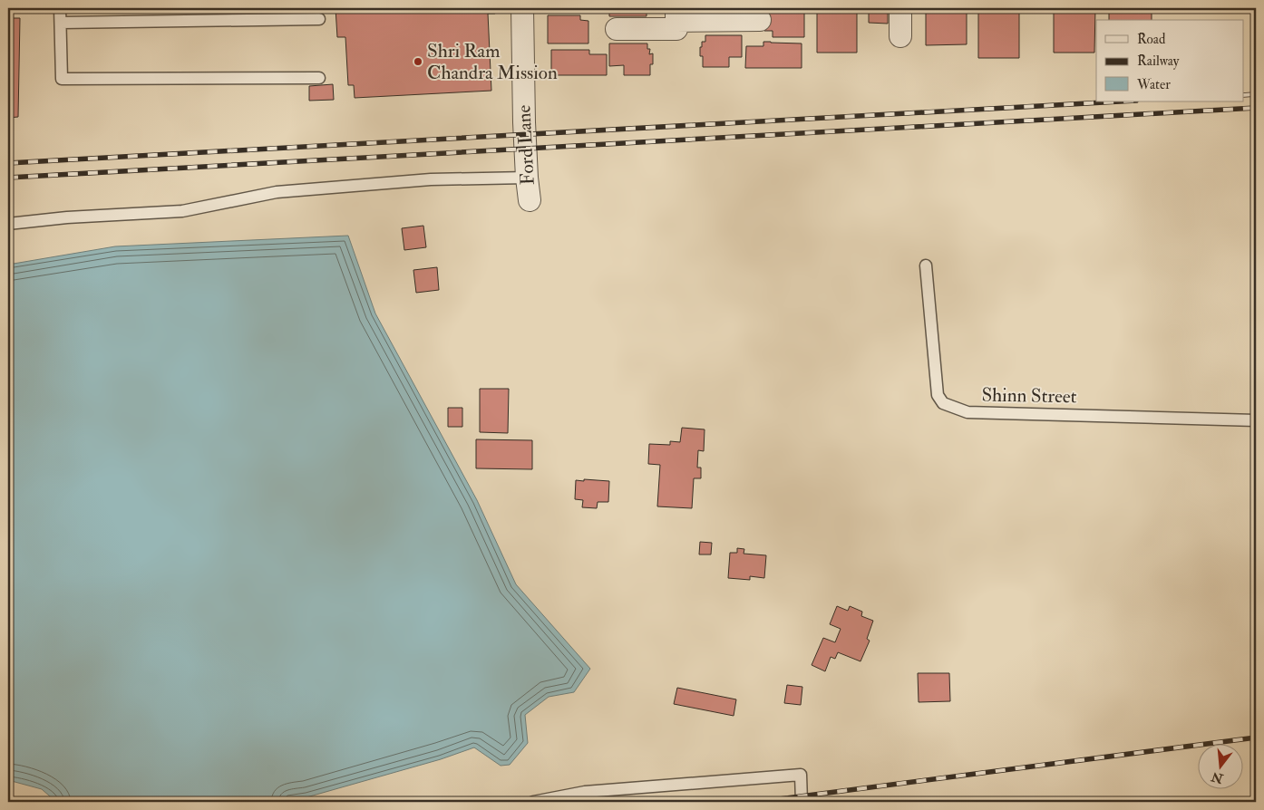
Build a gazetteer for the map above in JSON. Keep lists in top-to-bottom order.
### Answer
{
  "streets": {
    "street": ["Ford Lane"],
    "lane": ["Shinn Street"]
  },
  "places": ["Shri Ram Chandra Mission"],
  "legend": ["Road", "Railway", "Water"],
  "north": "bottom"
}
